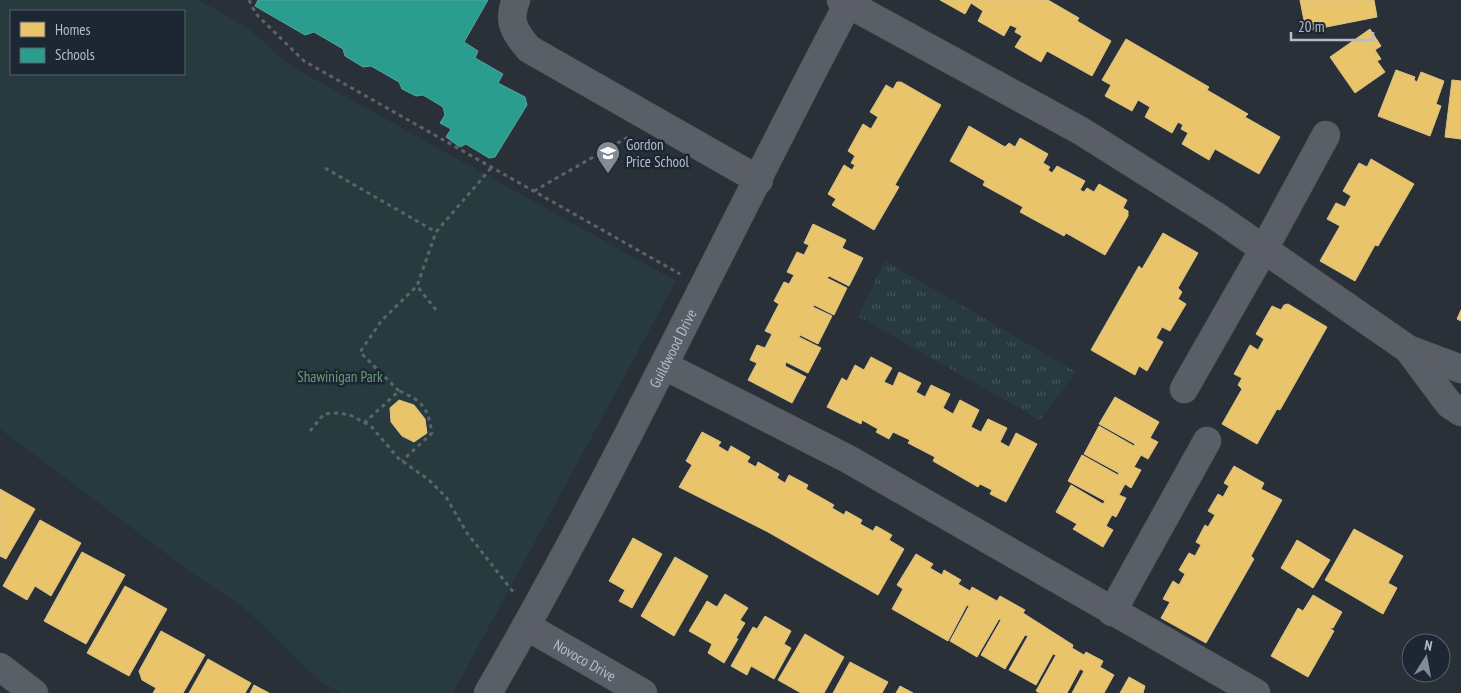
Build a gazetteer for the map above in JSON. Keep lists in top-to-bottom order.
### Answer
{
  "streets": {
    "street": ["Guildwood Drive", "Novoco Drive"]
  },
  "crossings": [
    ["Guildwood Drive", "Novoco Drive"]
  ],
  "parks": ["Shawinigan Park"],
  "places": {
    "school or university": ["Gordon Price School"]
  },
  "legend": ["Homes", "Schools"],
  "scale_bar": "20 m",
  "north": "top"
}
